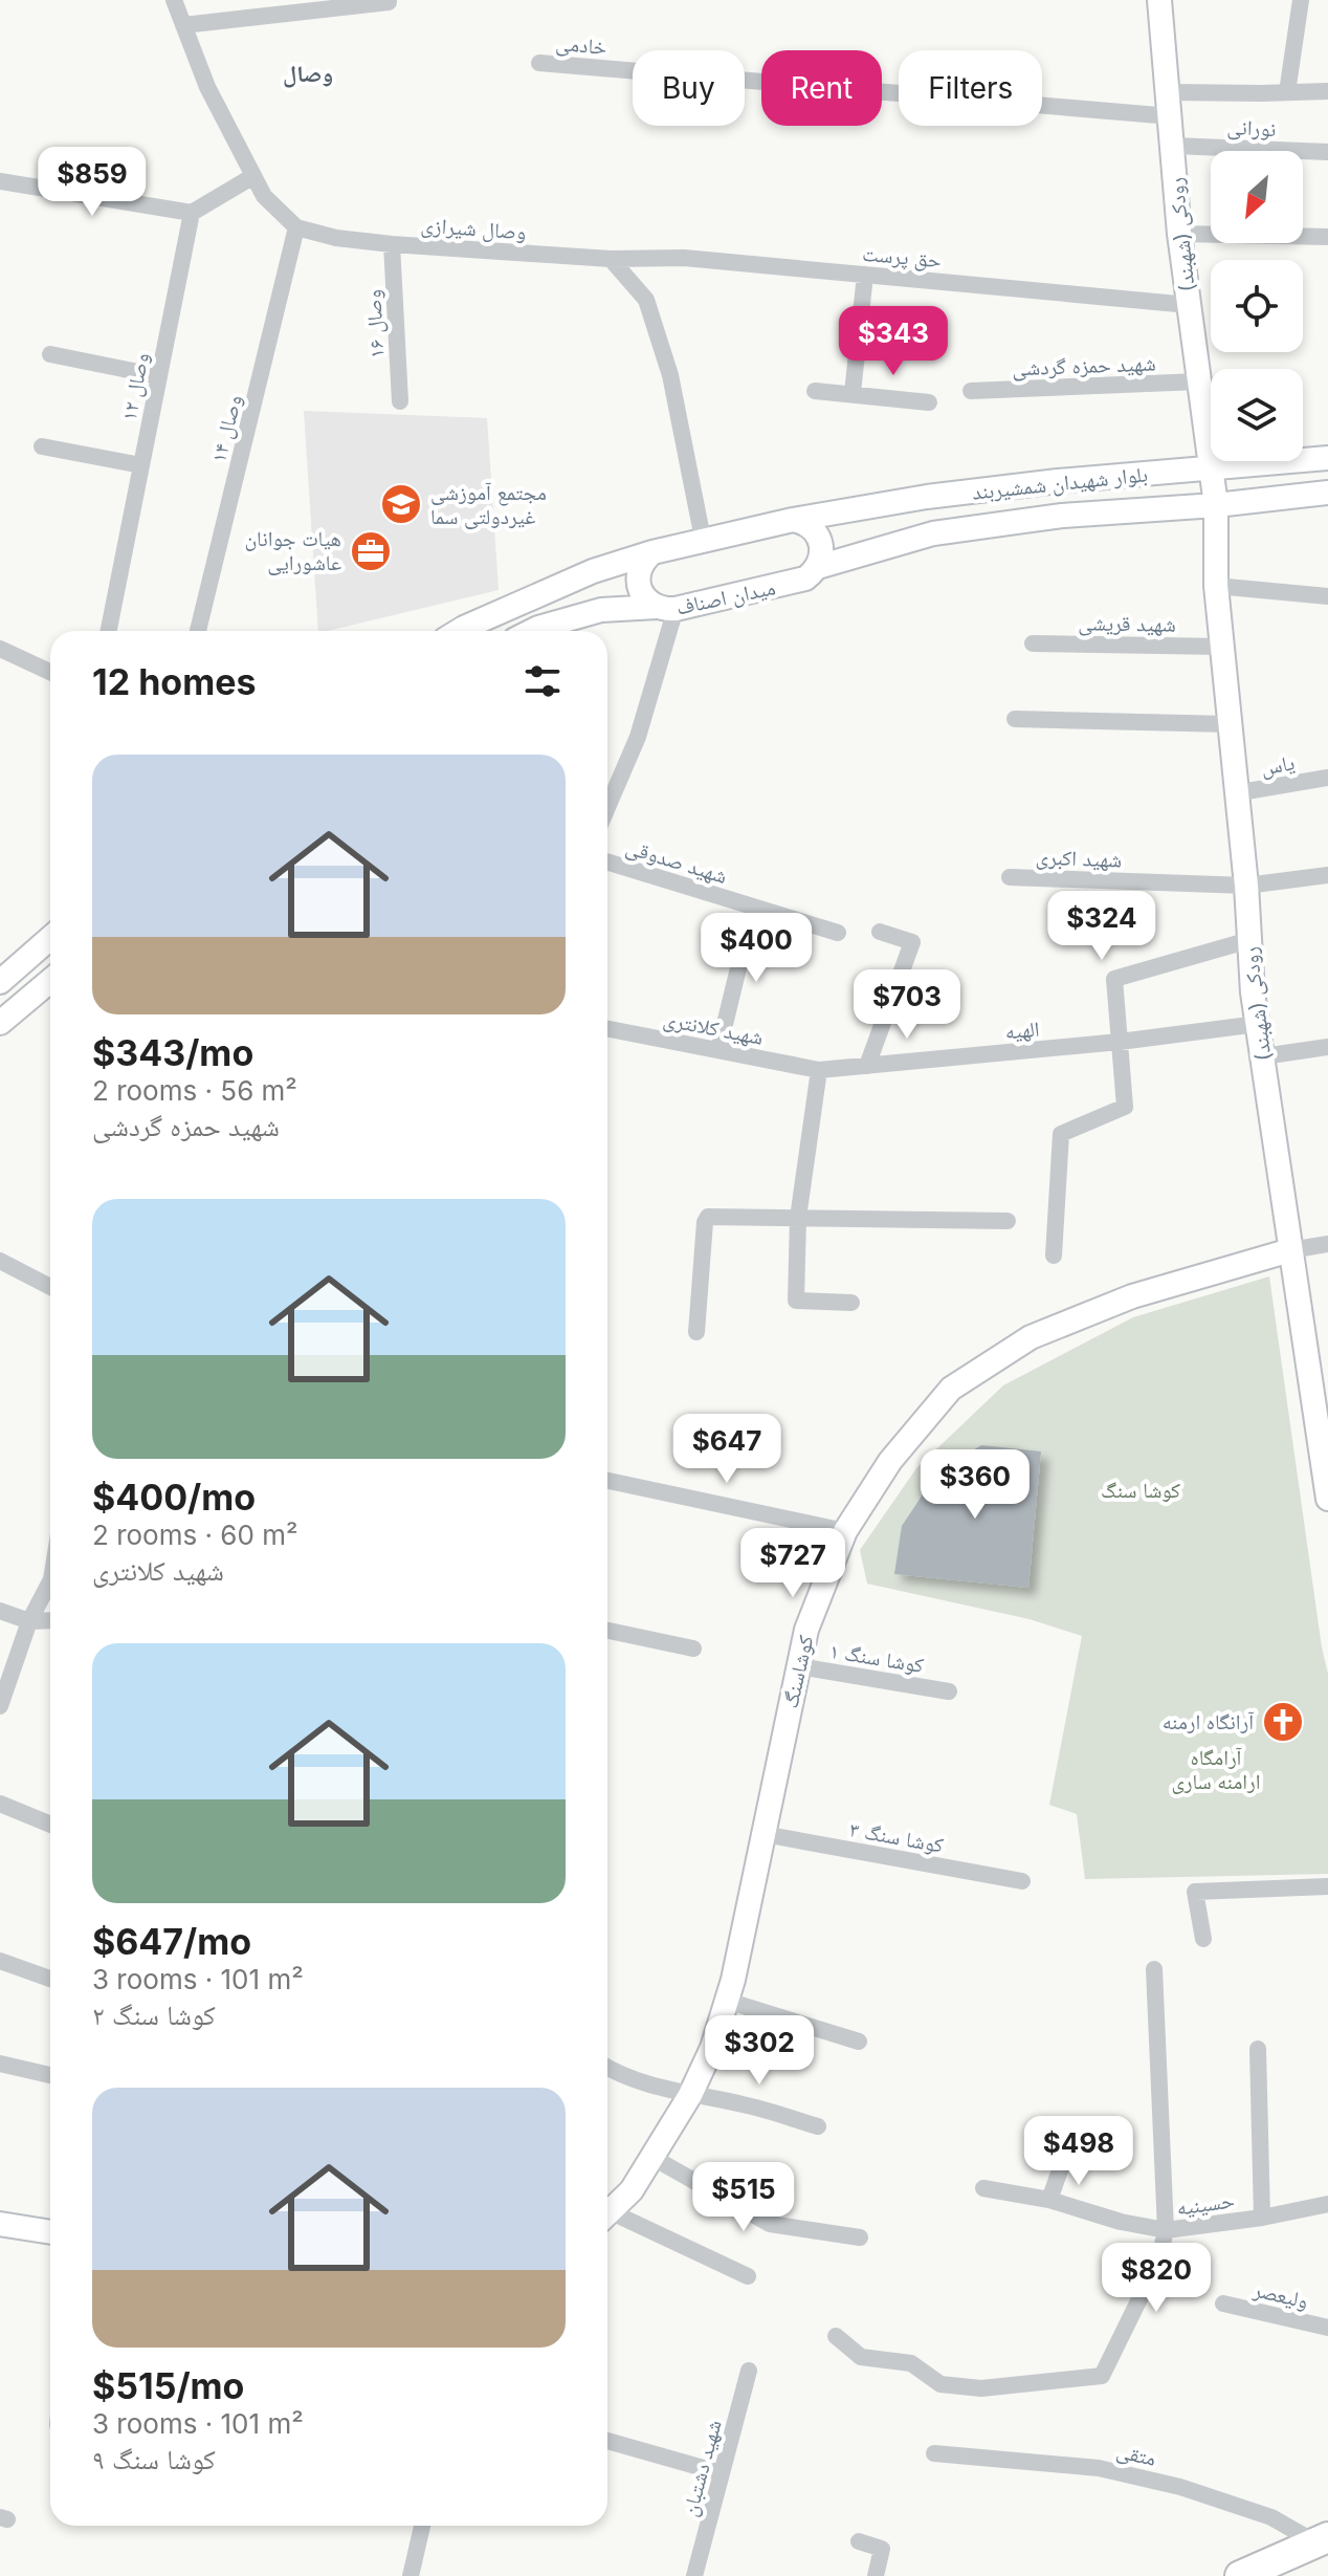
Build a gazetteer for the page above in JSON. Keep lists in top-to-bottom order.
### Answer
{
  "streets": {
    "main road": [
      "رودکی (شهبند)",
      "بلوار شهیدان شمشیربند",
      "میدان اصناف",
      "کوشاسنگ"
    ],
    "street": [
      "خادمی",
      "نورانی",
      "وصال شیرازی",
      "حق پرست",
      "وصال ۱۶",
      "شهید حمزه گردشی",
      "وصال ۱۲",
      "وصال ۱۴",
      "شهید قریشی",
      "یاس",
      "شهید اکبری",
      "شهید صدوقی",
      "شهید کلانتری",
      "الهیه",
      "کوشا سنگ ۱",
      "کوشا سنگ ۳",
      "حسینیه",
      "ولیعصر",
      "متقی",
      "شهید دشتبان"
    ]
  },
  "crossings": [
    ["خادمی", "رودکی (شهبند)"],
    ["نورانی", "رودکی (شهبند)"],
    ["وصال شیرازی", "حق پرست"],
    ["وصال شیرازی", "وصال ۱۶"],
    ["وصال شیرازی", "وصال ۱۴"],
    ["رودکی (شهبند)", "حق پرست"],
    ["رودکی (شهبند)", "شهید حمزه گردشی"],
    ["رودکی (شهبند)", "بلوار شهیدان شمشیربند"],
    ["رودکی (شهبند)", "شهید قریشی"],
    ["رودکی (شهبند)", "یاس"],
    ["رودکی (شهبند)", "شهید اکبری"],
    ["رودکی (شهبند)", "الهیه"],
    ["رودکی (شهبند)", "کوشاسنگ"],
    ["بلوار شهیدان شمشیربند", "میدان اصناف"],
    ["شهید کلانتری", "الهیه"],
    ["کوشا سنگ ۱", "کوشاسنگ"],
    ["کوشاسنگ", "کوشا سنگ ۳"]
  ],
  "districts": ["وصال"],
  "parks": ["کوشا سنگ", "آرامگاه ارامنه ساری"],
  "places": {
    "school or university": ["مجتمع آموزشی غیردولتی سما"],
    "office": ["هیات جوانان عاشورایی"],
    "church": ["آرانگاه ارمنه"]
  },
  "north": "bottom left",
  "page": {
    "chip": ["Buy", "Rent", "Filters"],
    "price": [
      "$859",
      "$343",
      "$324",
      "$400",
      "$703",
      "$647",
      "$360",
      "$727",
      "$302",
      "$498",
      "$515",
      "$820"
    ],
    "heading": "12 homes",
    "list": [
      {
        "name": "$343/mo",
        "note": "2 rooms · 56 m² · شهید حمزه گردشی"
      },
      {
        "name": "$400/mo",
        "note": "2 rooms · 60 m² · شهید کلانتری"
      },
      {
        "name": "$647/mo",
        "note": "3 rooms · 101 m² · کوشا سنگ ۲"
      },
      {
        "name": "$515/mo",
        "note": "3 rooms · 101 m² · کوشا سنگ ۹"
      }
    ]
  }
}
